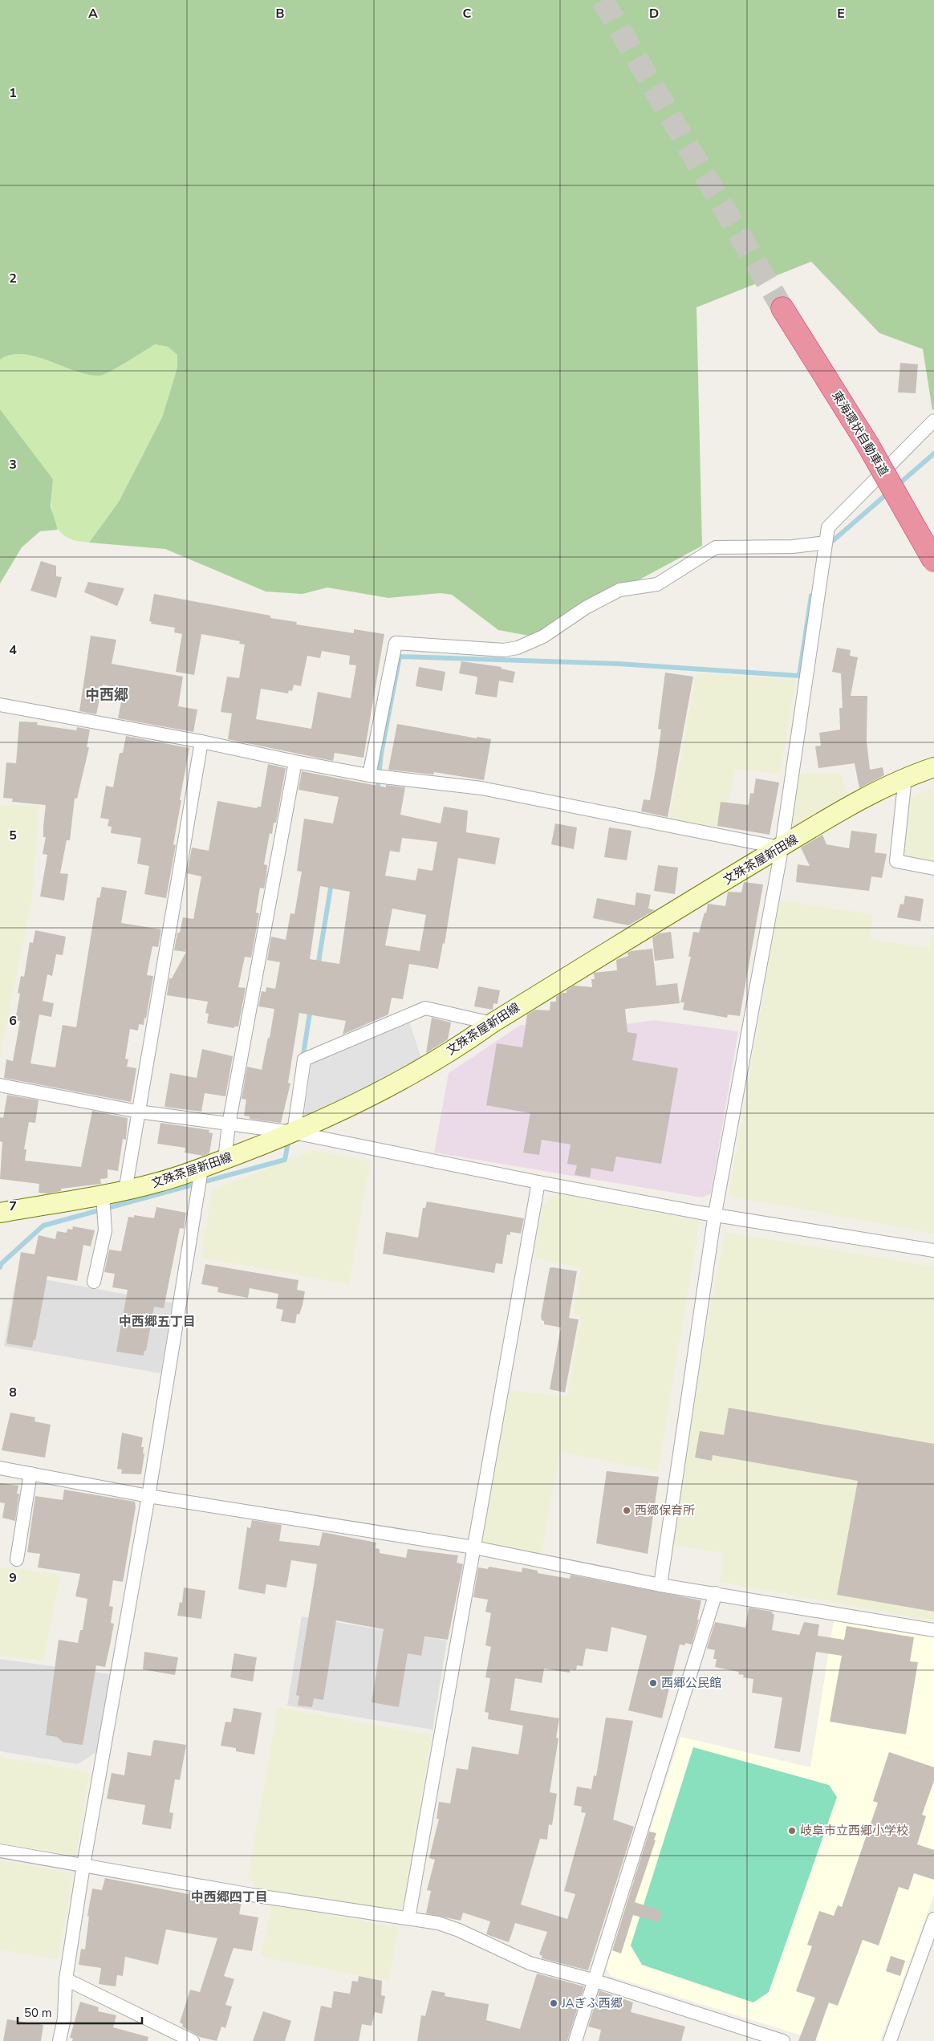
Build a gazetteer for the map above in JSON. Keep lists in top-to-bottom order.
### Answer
{
  "streets": {
    "highway": ["東海環状自動車道"],
    "main road": ["文殊茶屋新田線"]
  },
  "districts": ["中西郷", "中西郷五丁目", "中西郷四丁目"],
  "places": [
    "西郷保育所",
    "西郷公民館",
    "岐阜市立西郷小学校",
    "JAぎふ西郷"
  ],
  "scale_bar": "50 m",
  "grid": {
    "columns": [
      "A",
      "B",
      "C",
      "D",
      "E"
    ],
    "rows": [
      "1",
      "2",
      "3",
      "4",
      "5",
      "6",
      "7",
      "8",
      "9"
    ]
  }
}
